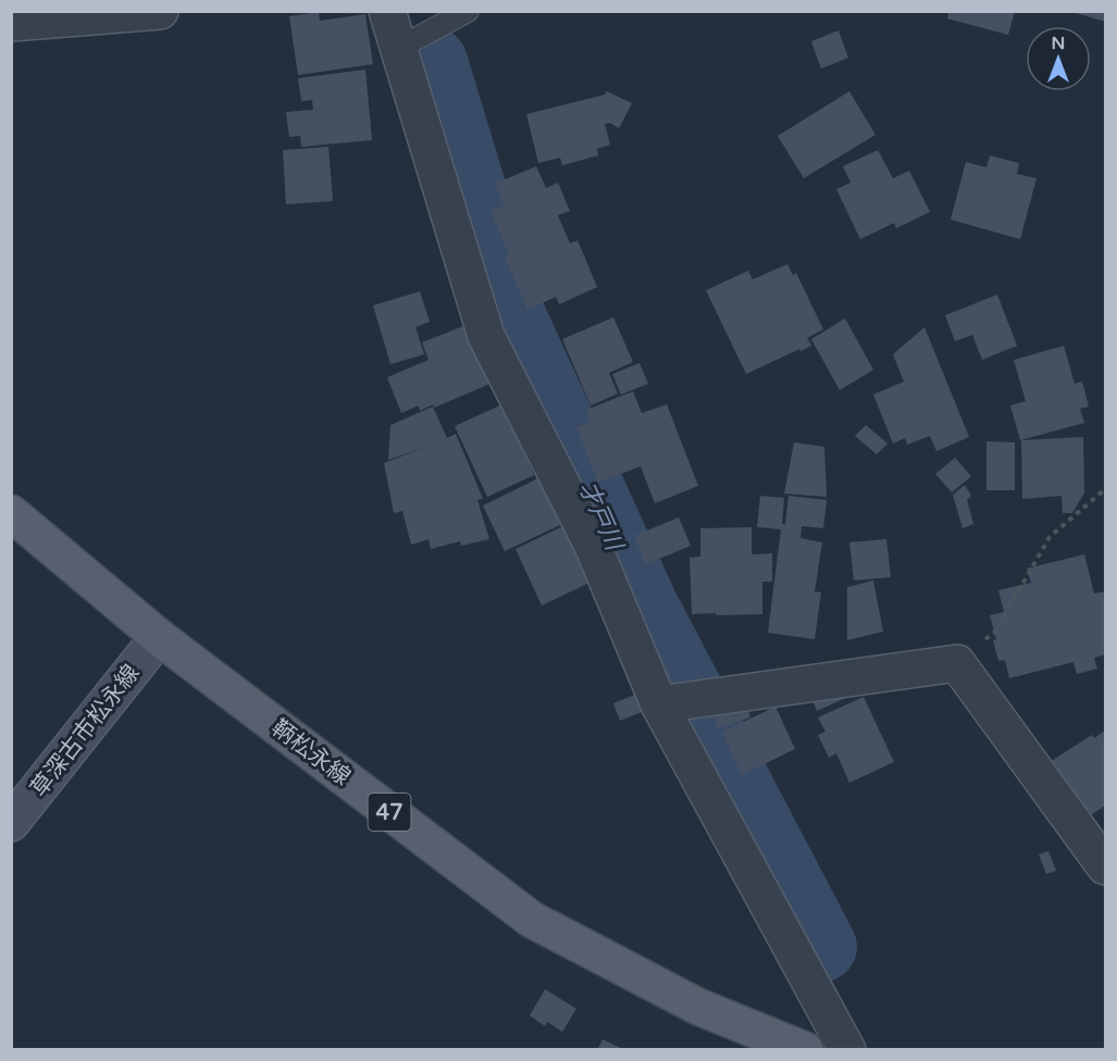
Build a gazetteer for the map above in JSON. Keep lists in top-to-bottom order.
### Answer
{
  "streets": {
    "main road": ["草深古市松永線", "鞆松永線", "47"]
  },
  "crossings": [
    ["草深古市松永線", "鞆松永線"]
  ],
  "water": ["才戸川"],
  "north": "top"
}
